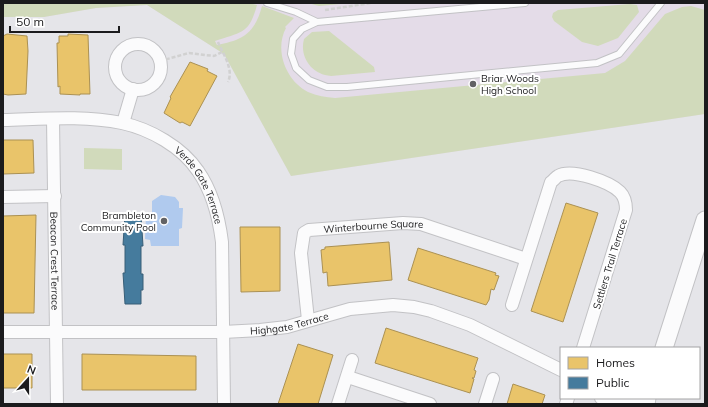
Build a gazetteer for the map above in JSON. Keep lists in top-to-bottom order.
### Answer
{
  "streets": {
    "street": [
      "Verde Gate Terrace",
      "Winterbourne Square",
      "Beacon Crest Terrace",
      "Settlers Trail Terrace",
      "Highgate Terrace"
    ]
  },
  "crossings": [
    ["Verde Gate Terrace", "Beacon Crest Terrace"],
    ["Verde Gate Terrace", "Highgate Terrace"],
    ["Winterbourne Square", "Settlers Trail Terrace"],
    ["Winterbourne Square", "Highgate Terrace"],
    ["Beacon Crest Terrace", "Highgate Terrace"]
  ],
  "places": ["Briar Woods High School", "Brambleton Community Pool"],
  "legend": ["Homes", "Public"],
  "scale_bar": "50 m",
  "north": "top"
}
